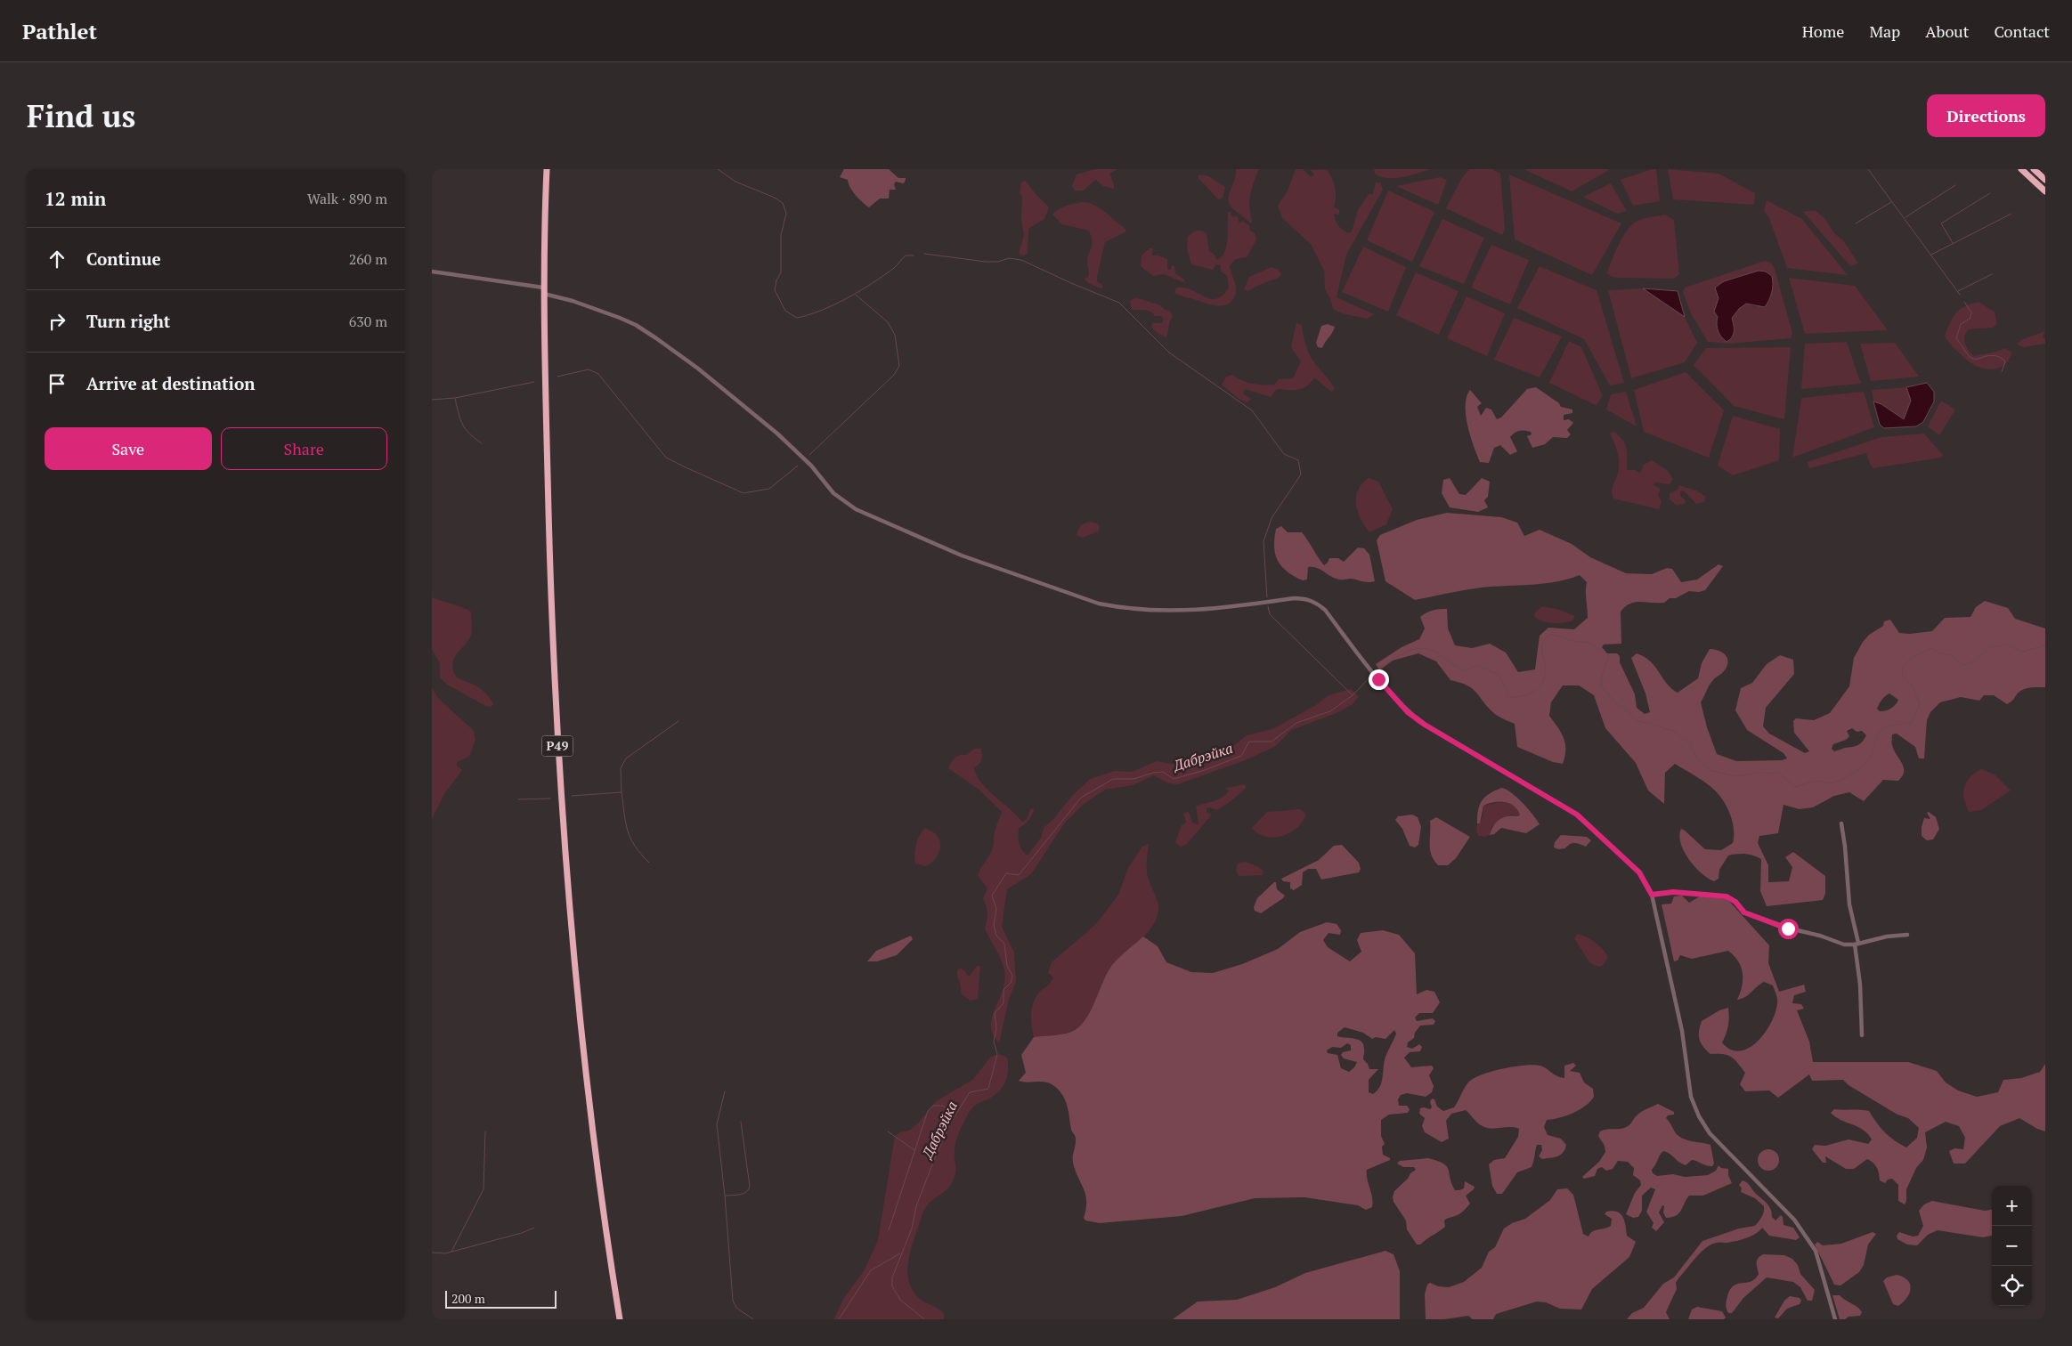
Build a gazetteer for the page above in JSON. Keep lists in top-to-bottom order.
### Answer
{
  "streets": {
    "highway": ["Р49"]
  },
  "water": ["Дабрэйка"],
  "scale_bar": "200 m",
  "page": {
    "header": "Pathlet",
    "nav": [
      "Home",
      "Map",
      "About",
      "Contact"
    ],
    "buttons": [
      "Directions",
      ["Save", "Share"]
    ],
    "title": "Find us",
    "heading": ["12 min", "Walk · 890 m"],
    "list": [
      ["Continue", "260 m"],
      ["Turn right", "630 m"],
      "Arrive at destination"
    ],
    "map_buttons": ["+", "−"],
    "scale": "200 m"
  }
}
